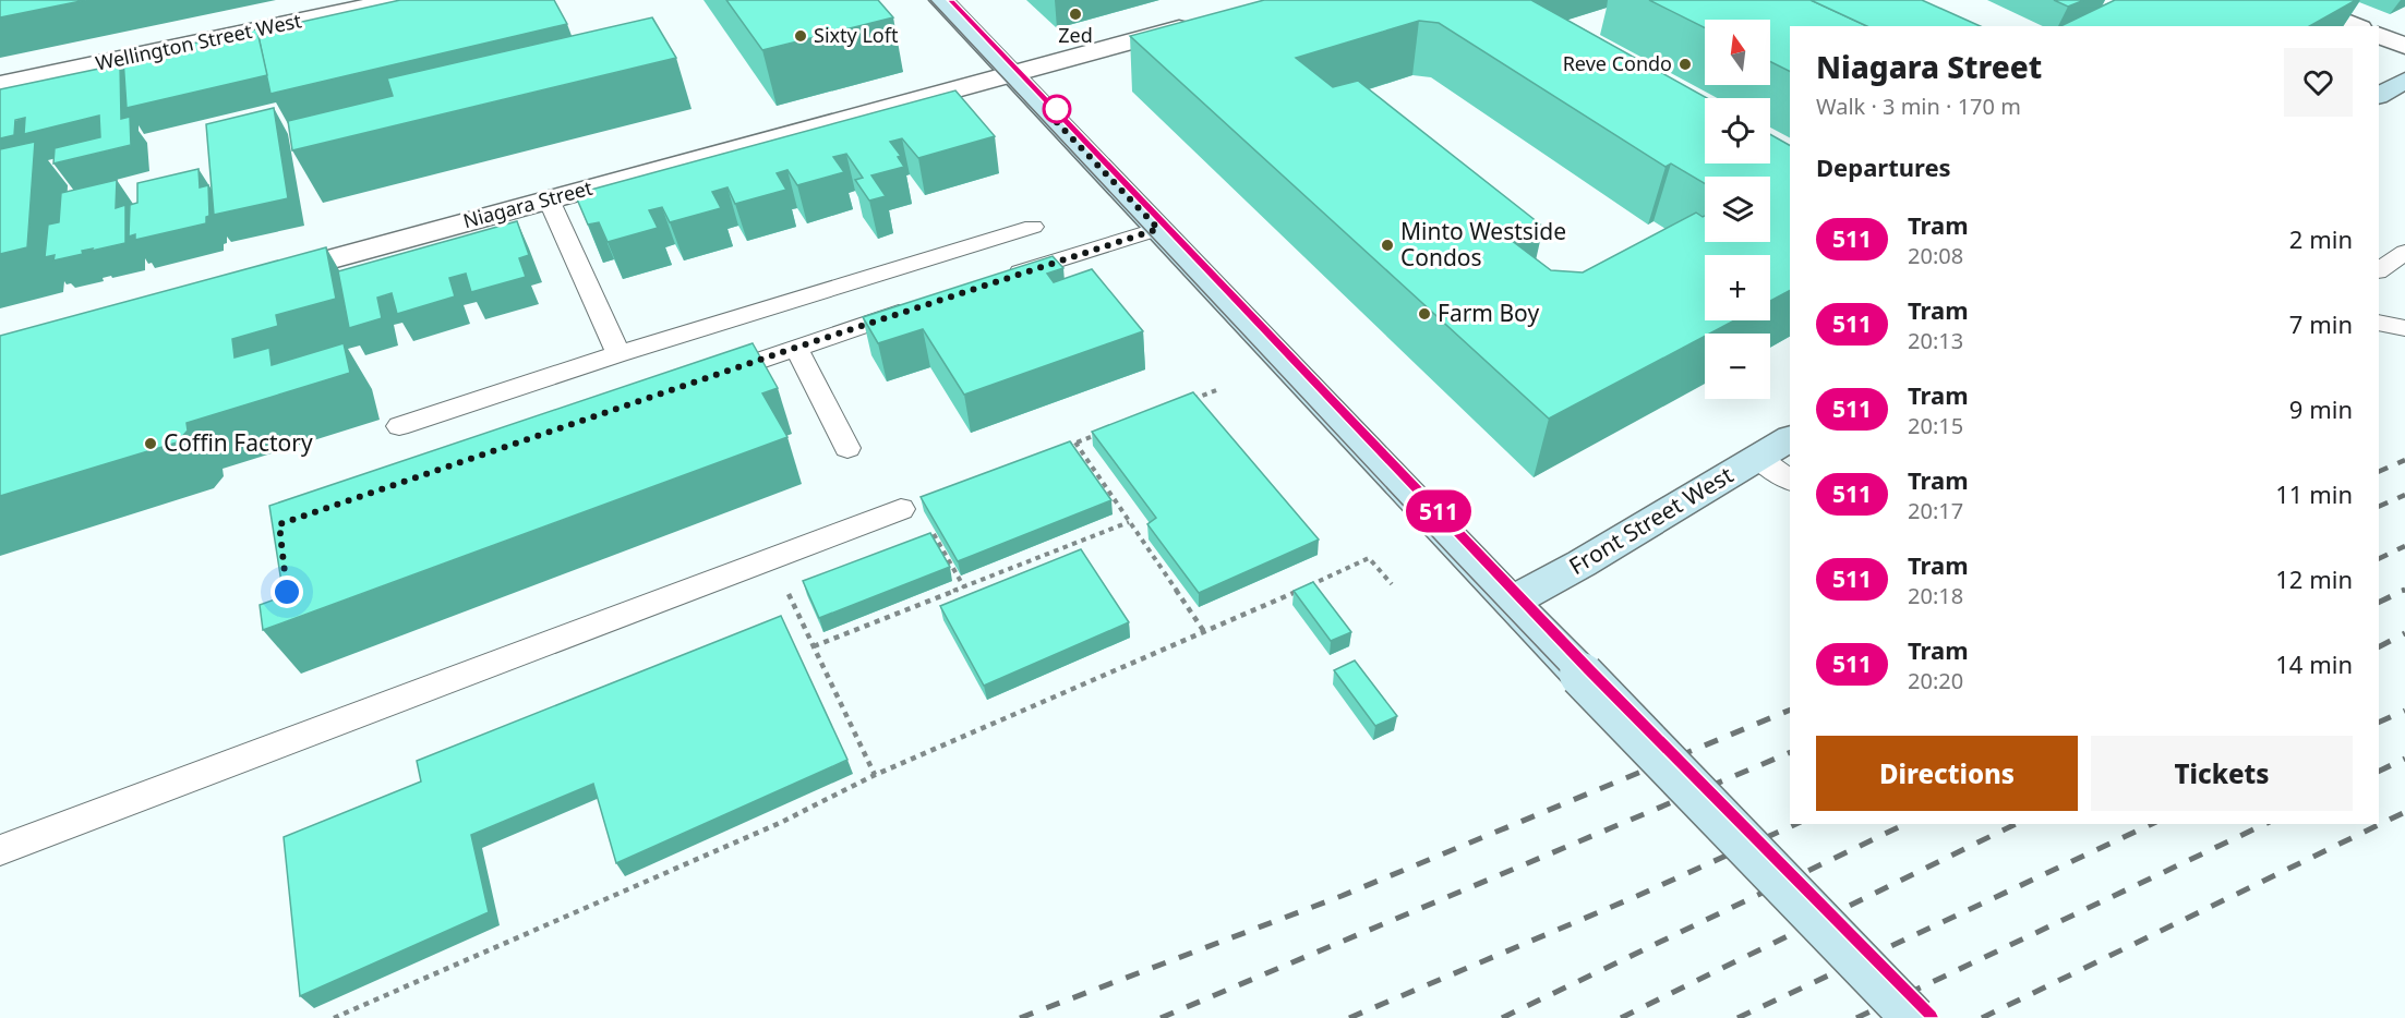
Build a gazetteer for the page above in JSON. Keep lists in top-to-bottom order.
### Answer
{
  "streets": {
    "main road": ["Front Street West"],
    "street": ["Wellington Street West", "Niagara Street"]
  },
  "places": [
    "Zed",
    "Sixty Loft",
    "Reve Condo",
    "Minto Westside Condos",
    "Farm Boy",
    "Coffin Factory"
  ],
  "lines": ["tram line 511"],
  "north": "top",
  "page": {
    "on_map": "511",
    "map_buttons": ["+", "−"],
    "heading": [
      ["Niagara Street", "Walk · 3 min · 170 m"],
      "Departures"
    ],
    "list": [
      {
        "mark": "511",
        "name": "Tram",
        "note": "20:08",
        "value": "2 min"
      },
      {
        "mark": "511",
        "name": "Tram",
        "note": "20:13",
        "value": "7 min"
      },
      {
        "mark": "511",
        "name": "Tram",
        "note": "20:15",
        "value": "9 min"
      },
      {
        "mark": "511",
        "name": "Tram",
        "note": "20:17",
        "value": "11 min"
      },
      {
        "mark": "511",
        "name": "Tram",
        "note": "20:18",
        "value": "12 min"
      },
      {
        "mark": "511",
        "name": "Tram",
        "note": "20:20",
        "value": "14 min"
      }
    ],
    "buttons": ["Directions", "Tickets"]
  }
}
